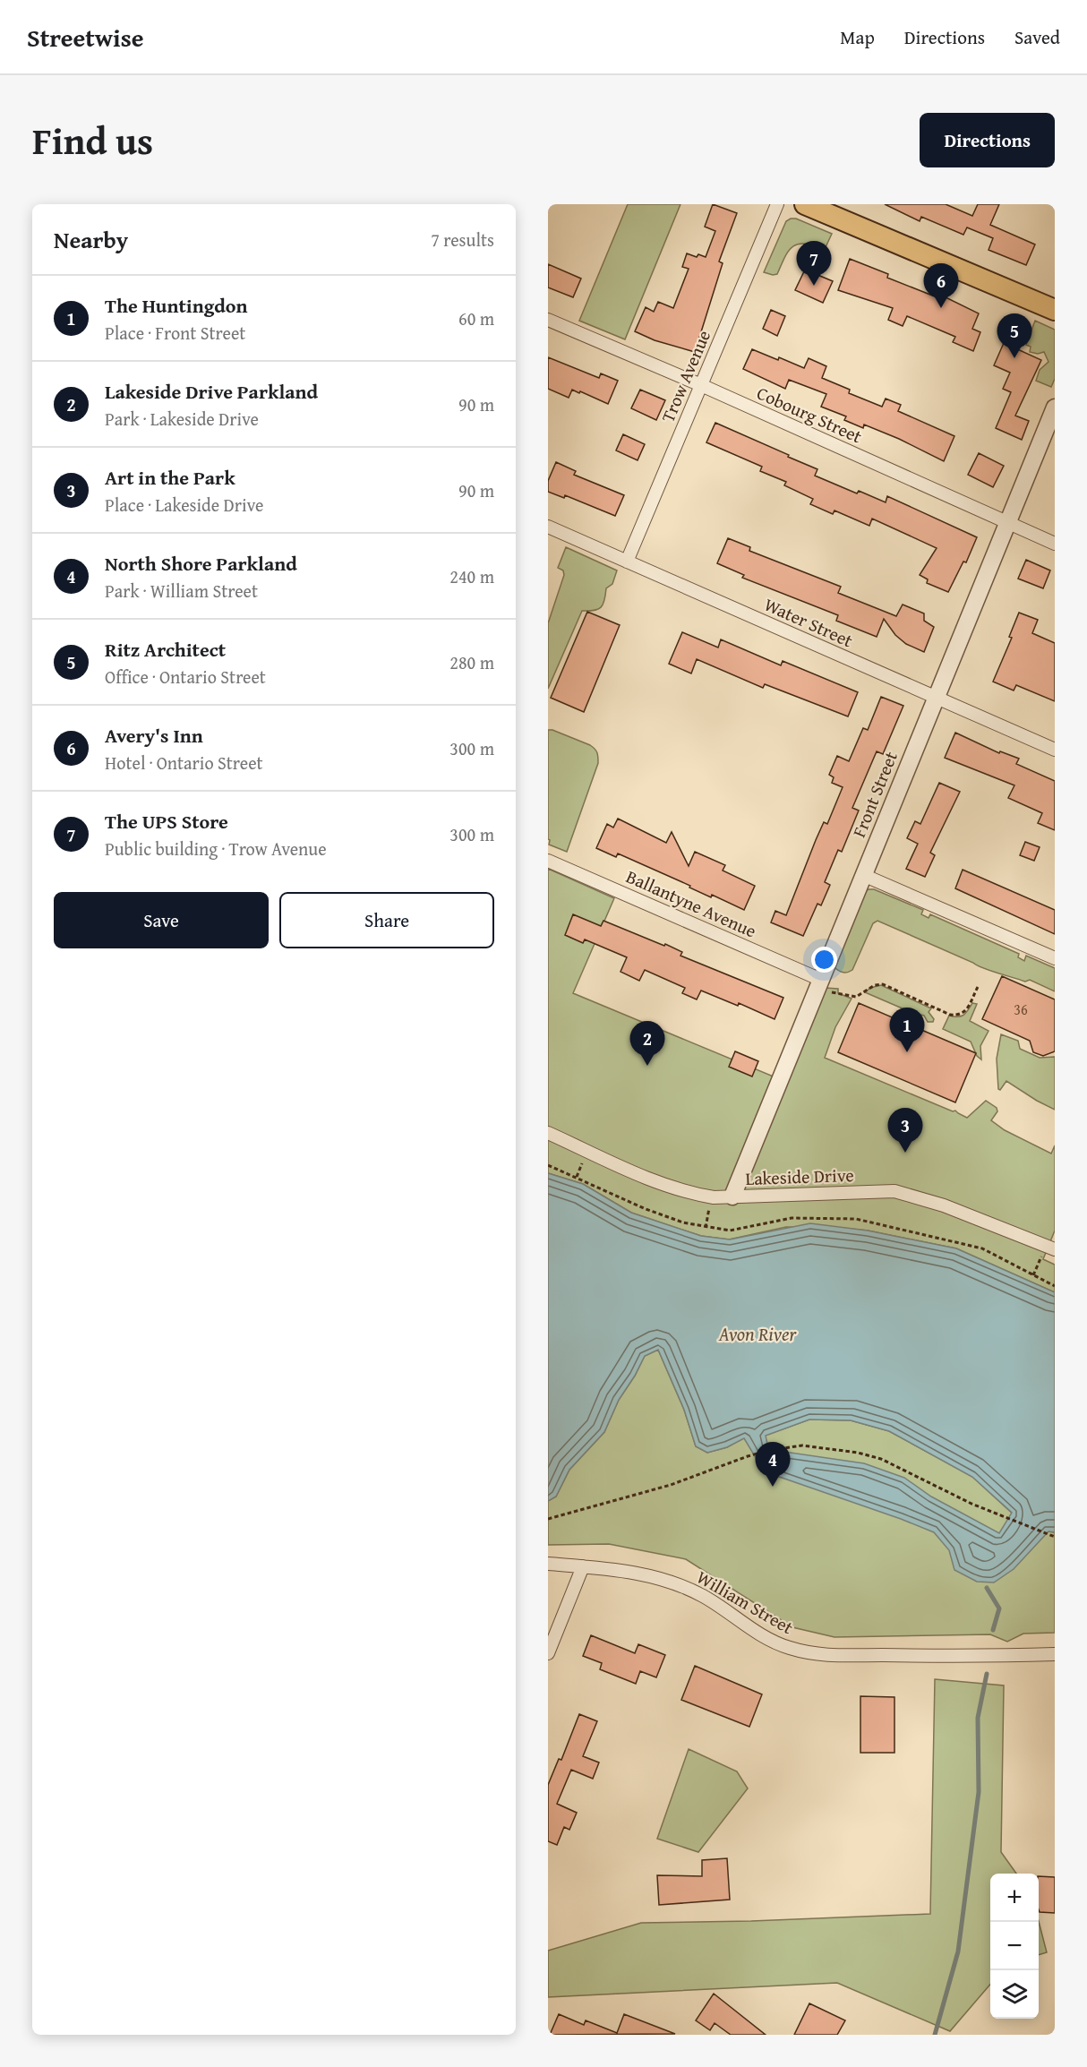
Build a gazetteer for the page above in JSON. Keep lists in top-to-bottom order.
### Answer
{
  "streets": {
    "street": [
      "Trow Avenue",
      "Cobourg Street",
      "Water Street",
      "Front Street",
      "Ballantyne Avenue",
      "Lakeside Drive",
      "William Street"
    ]
  },
  "crossings": [
    ["Trow Avenue", "Cobourg Street"],
    ["Trow Avenue", "Water Street"],
    ["Cobourg Street", "Front Street"],
    ["Water Street", "Front Street"],
    ["Front Street", "Ballantyne Avenue"],
    ["Front Street", "Lakeside Drive"]
  ],
  "water": ["Avon River"],
  "house_numbers": ["36"],
  "page": {
    "header": "Streetwise",
    "nav": ["Map", "Directions", "Saved"],
    "title": "Find us",
    "buttons": [
      "Directions",
      ["Save", "Share"]
    ],
    "heading": ["Nearby", "7 results"],
    "pins": [
      "7",
      "6",
      "5",
      "1",
      "2",
      "3",
      "4"
    ],
    "list": [
      {
        "mark": "1",
        "name": "The Huntingdon",
        "note": "Place · Front Street",
        "value": "60 m"
      },
      {
        "mark": "2",
        "name": "Lakeside Drive Parkland",
        "note": "Park · Lakeside Drive",
        "value": "90 m"
      },
      {
        "mark": "3",
        "name": "Art in the Park",
        "note": "Place · Lakeside Drive",
        "value": "90 m"
      },
      {
        "mark": "4",
        "name": "North Shore Parkland",
        "note": "Park · William Street",
        "value": "240 m"
      },
      {
        "mark": "5",
        "name": "Ritz Architect",
        "note": "Office · Ontario Street",
        "value": "280 m"
      },
      {
        "mark": "6",
        "name": "Avery's Inn",
        "note": "Hotel · Ontario Street",
        "value": "300 m"
      },
      {
        "mark": "7",
        "name": "The UPS Store",
        "note": "Public building · Trow Avenue",
        "value": "300 m"
      }
    ],
    "map_buttons": ["+", "−"]
  }
}
